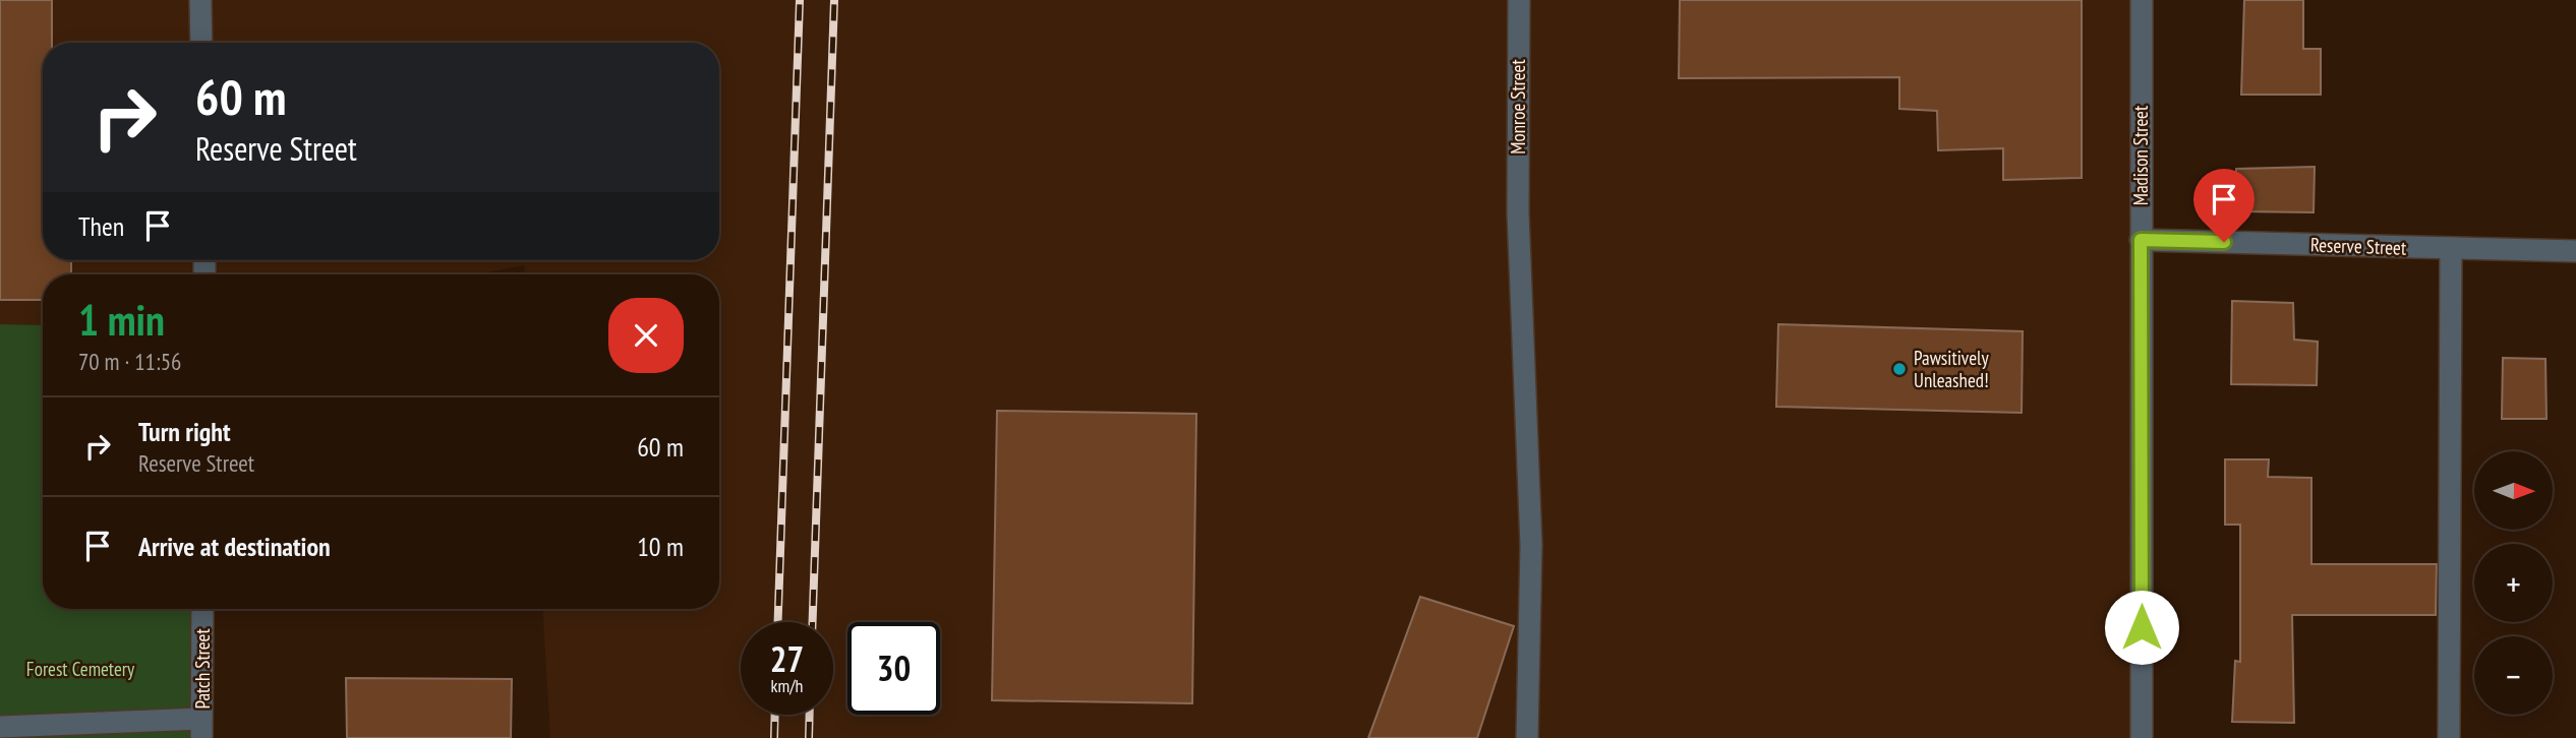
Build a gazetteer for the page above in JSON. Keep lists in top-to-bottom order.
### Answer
{
  "streets": {
    "street": [
      "Monroe Street",
      "Madison Street",
      "Reserve Street",
      "Patch Street"
    ]
  },
  "crossings": [
    ["Madison Street", "Reserve Street"]
  ],
  "parks": ["Forest Cemetery"],
  "places": ["Pawsitively Unleashed!"],
  "north": "right",
  "page": {
    "turn": ["60 m", "Reserve Street"],
    "then": "Then",
    "heading": ["1 min", "70 m · 11:56"],
    "list": [
      {
        "name": "Turn right",
        "note": "Reserve Street",
        "value": "60 m"
      },
      {
        "name": "Arrive at destination",
        "value": "10 m"
      }
    ],
    "map_buttons": ["+", "−"],
    "speed": "27 km/h",
    "limit": "30"
  }
}
